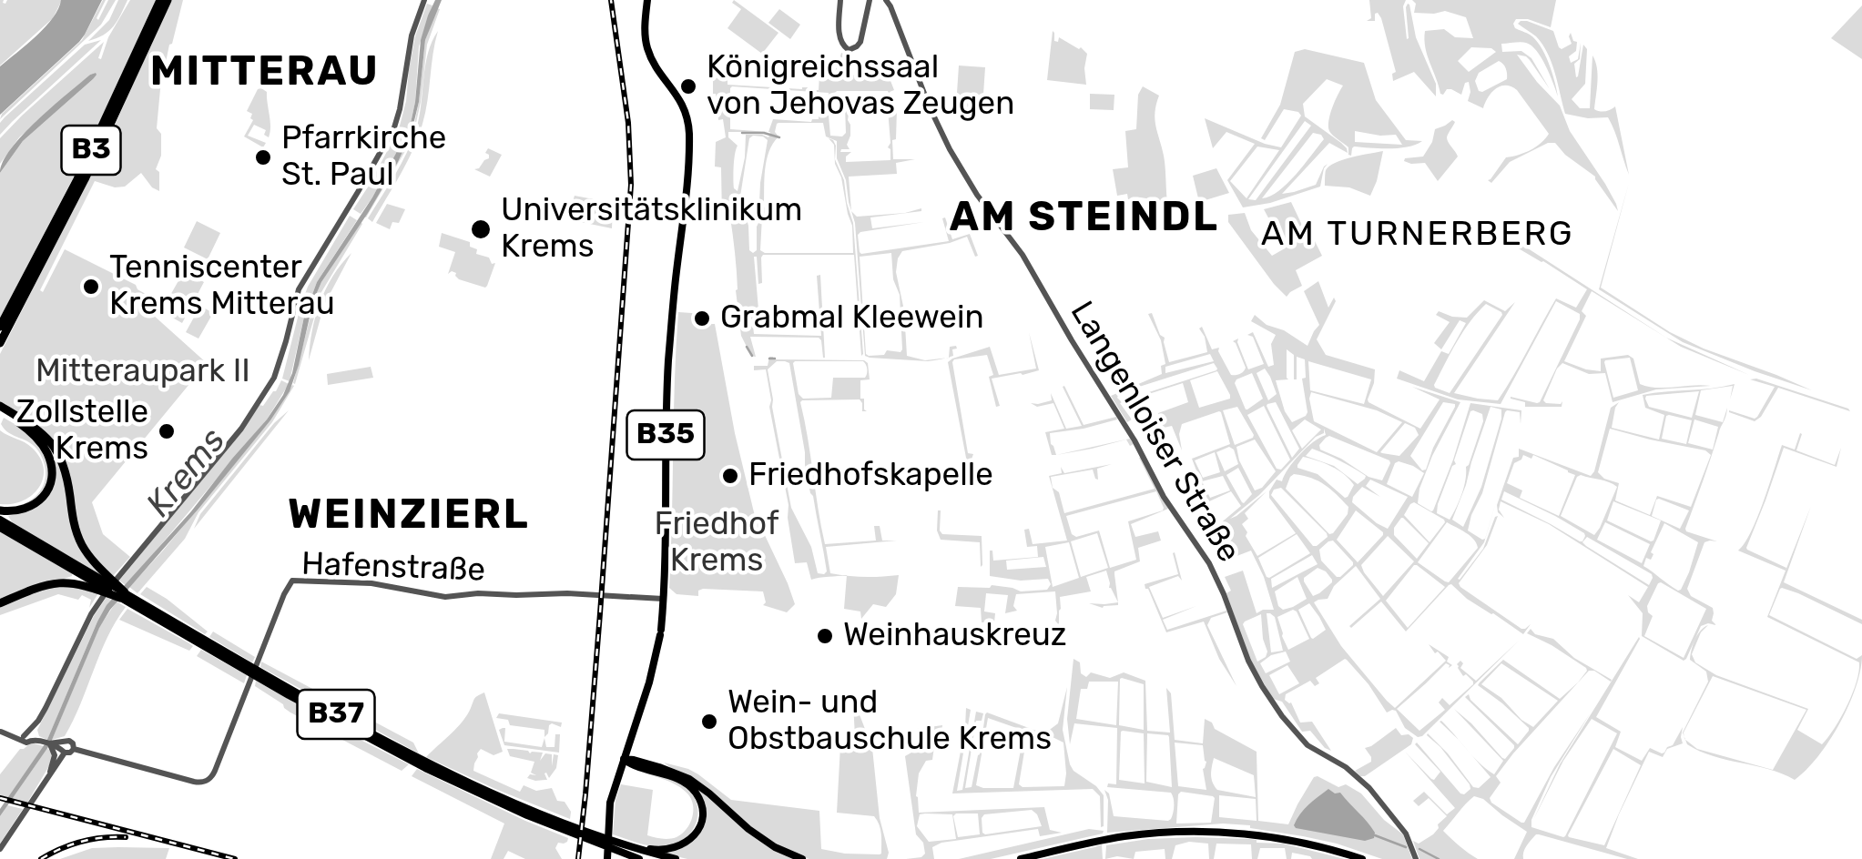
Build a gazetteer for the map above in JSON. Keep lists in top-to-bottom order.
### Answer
{
  "streets": {
    "highway": ["B3"],
    "main road": ["B35", "B37"],
    "street": ["Langenloiser Straße", "Hafenstraße"]
  },
  "crossings": [
    ["B35", "Hafenstraße"]
  ],
  "districts": [
    "MITTERAU",
    "AM STEINDL",
    "AM TURNERBERG",
    "WEINZIERL"
  ],
  "water": ["Krems"],
  "parks": ["Mitteraupark II", "Friedhof Krems"],
  "places": [
    "Königreichssaal von Jehovas Zeugen",
    "Pfarrkirche St. Paul",
    "Universitätsklinikum Krems",
    "Tenniscenter Krems Mitterau",
    "Grabmal Kleewein",
    "Zollstelle Krems",
    "Friedhofskapelle",
    "Weinhauskreuz",
    "Wein- und Obstbauschule Krems"
  ]
}
